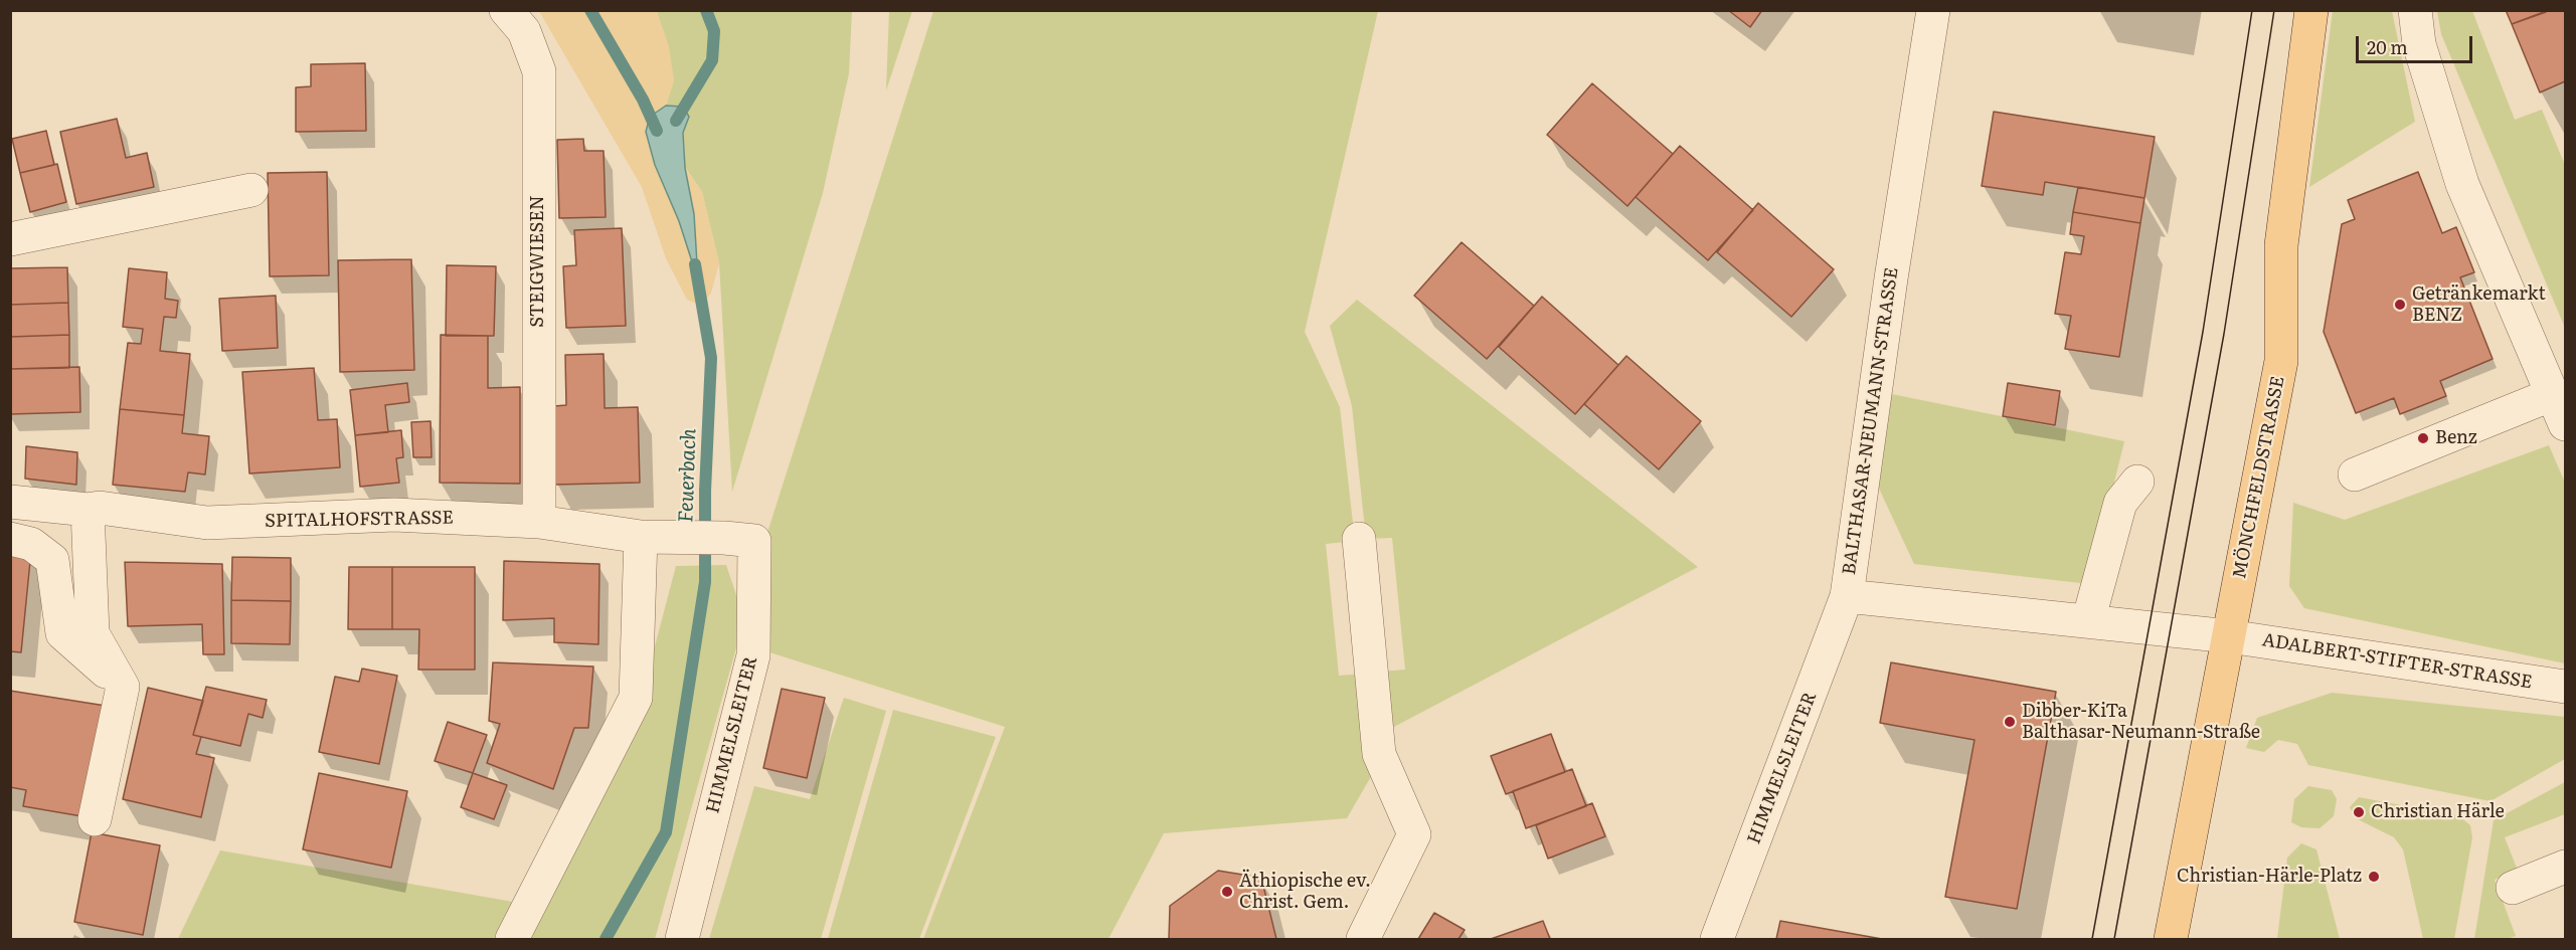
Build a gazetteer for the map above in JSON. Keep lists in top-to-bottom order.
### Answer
{
  "streets": {
    "main road": ["MÖNCHFELDSTRASSE"],
    "street": [
      "STEIGWIESEN",
      "BALTHASAR-NEUMANN-STRASSE",
      "SPITALHOFSTRASSE",
      "ADALBERT-STIFTER-STRASSE",
      "HIMMELSLEITER"
    ]
  },
  "crossings": [
    ["STEIGWIESEN", "SPITALHOFSTRASSE"],
    ["BALTHASAR-NEUMANN-STRASSE", "MÖNCHFELDSTRASSE"],
    ["BALTHASAR-NEUMANN-STRASSE", "ADALBERT-STIFTER-STRASSE"],
    ["BALTHASAR-NEUMANN-STRASSE", "HIMMELSLEITER"],
    ["MÖNCHFELDSTRASSE", "ADALBERT-STIFTER-STRASSE"],
    ["SPITALHOFSTRASSE", "HIMMELSLEITER"]
  ],
  "water": ["Feuerbach"],
  "places": [
    "Getränkemarkt BENZ",
    "Benz",
    "Dibber-KiTa Balthasar-Neumann-Straße",
    "Christian Härle",
    "Christian-Härle-Platz",
    "Äthiopische ev. Christ. Gem."
  ],
  "scale_bar": "20 m"
}
